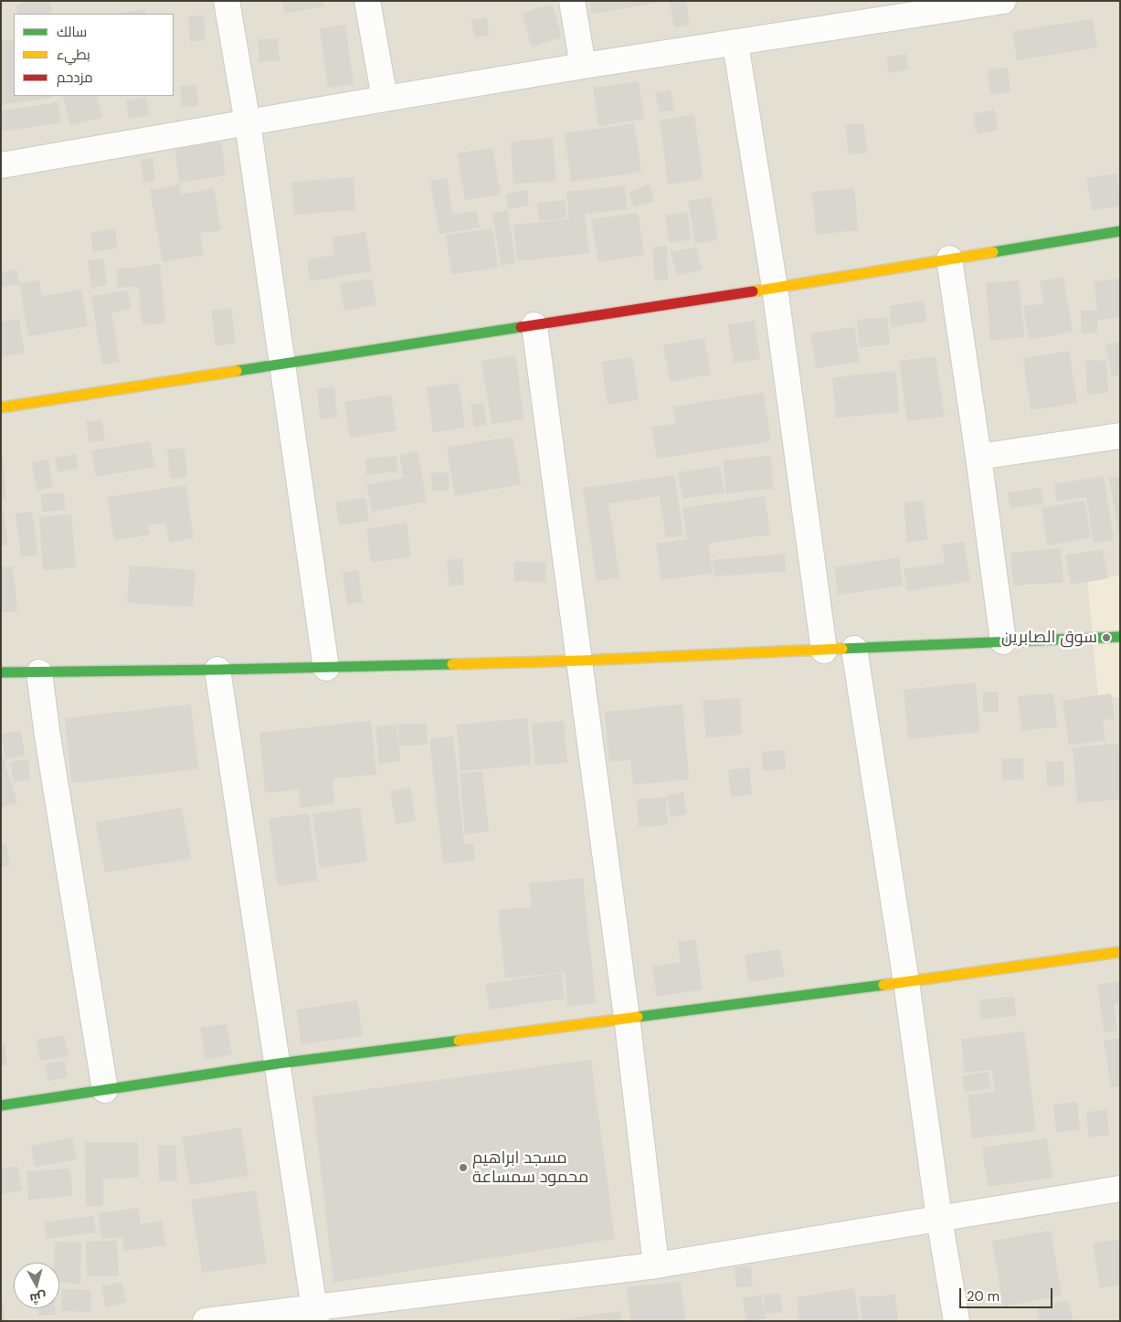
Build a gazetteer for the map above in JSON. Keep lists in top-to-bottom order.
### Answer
{
  "places": ["سوق الصابرين", "مسجد ابراهيم محمود سمساعة"],
  "legend": ["سالك", "بطيء", "مزدحم"],
  "scale_bar": "20 m",
  "north": "bottom"
}
